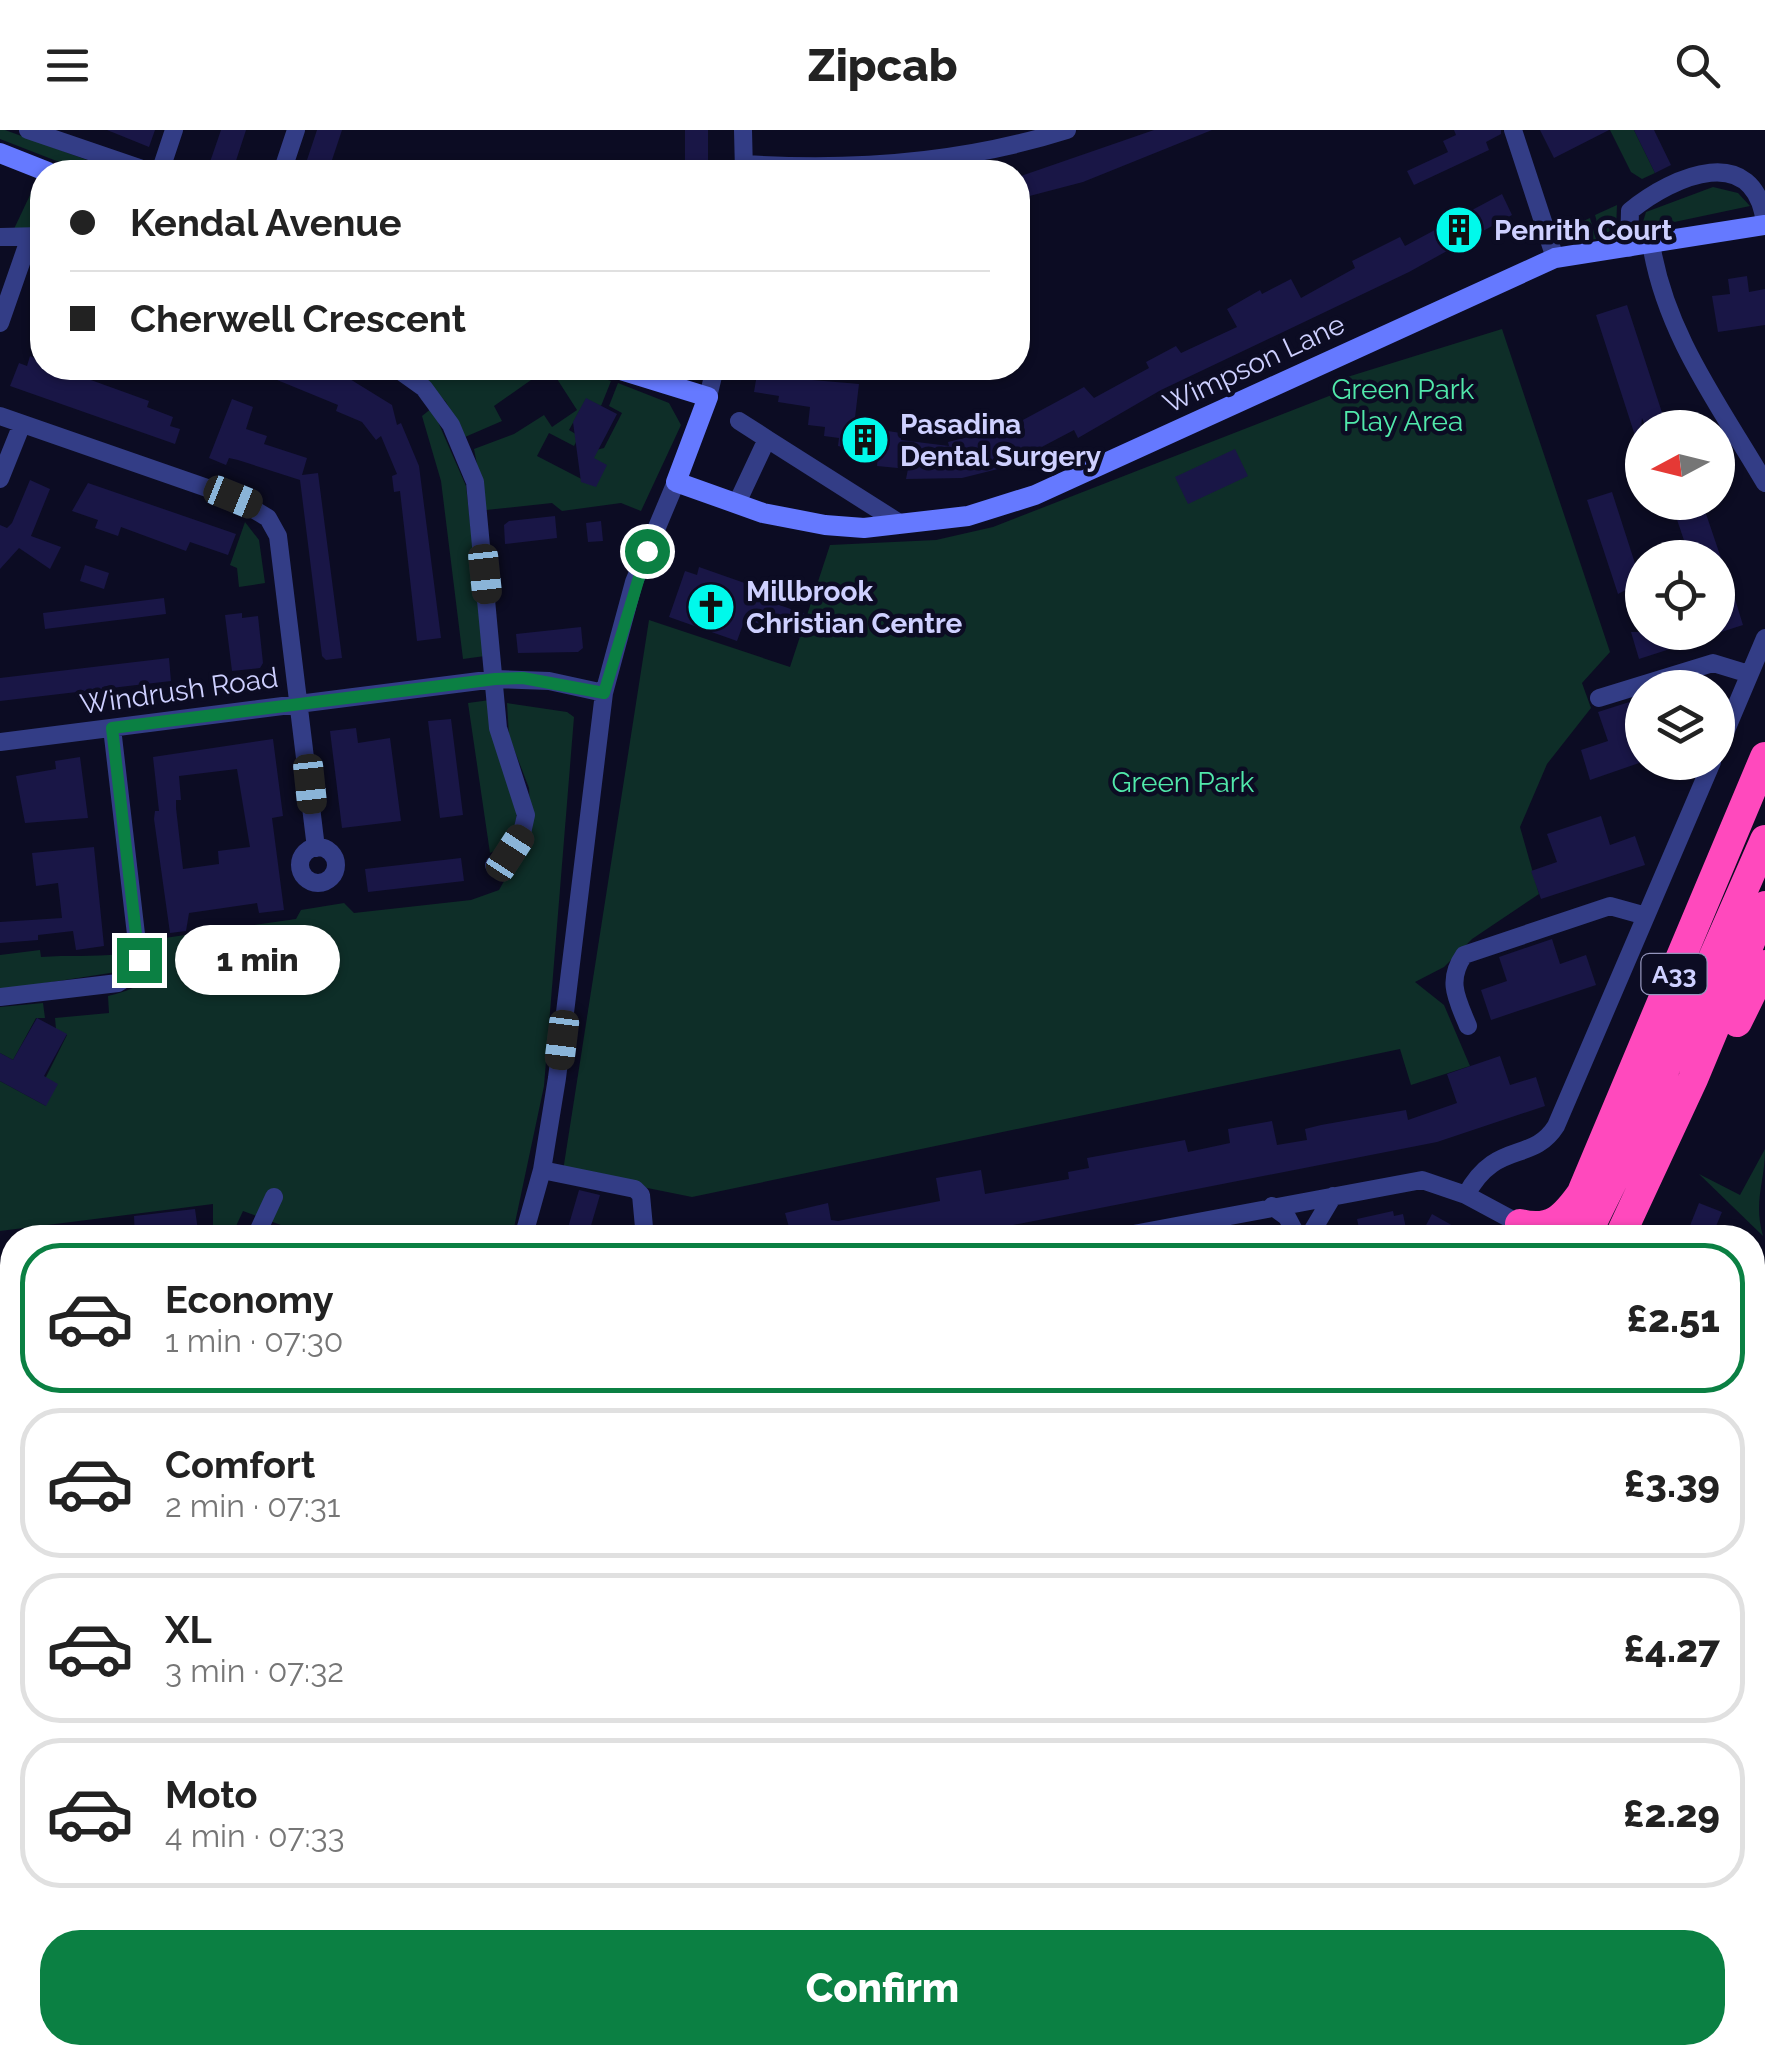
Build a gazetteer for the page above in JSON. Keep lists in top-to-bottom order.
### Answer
{
  "streets": {
    "highway": ["A33"],
    "street": ["Wimpson Lane", "Windrush Road"]
  },
  "parks": ["Green Park Play Area", "Green Park"],
  "places": {
    "building": ["Penrith Court", "Pasadina Dental Surgery"],
    "church": ["Millbrook Christian Centre"]
  },
  "north": "left",
  "page": {
    "header": "Zipcab",
    "banner": ["Kendal Avenue", "Cherwell Crescent"],
    "bubble": "1 min",
    "list": [
      {
        "name": "Economy",
        "note": "1 min · 07:30",
        "value": "£2.51"
      },
      {
        "name": "Comfort",
        "note": "2 min · 07:31",
        "value": "£3.39"
      },
      {
        "name": "XL",
        "note": "3 min · 07:32",
        "value": "£4.27"
      },
      {
        "name": "Moto",
        "note": "4 min · 07:33",
        "value": "£2.29"
      }
    ],
    "buttons": "Confirm"
  }
}
